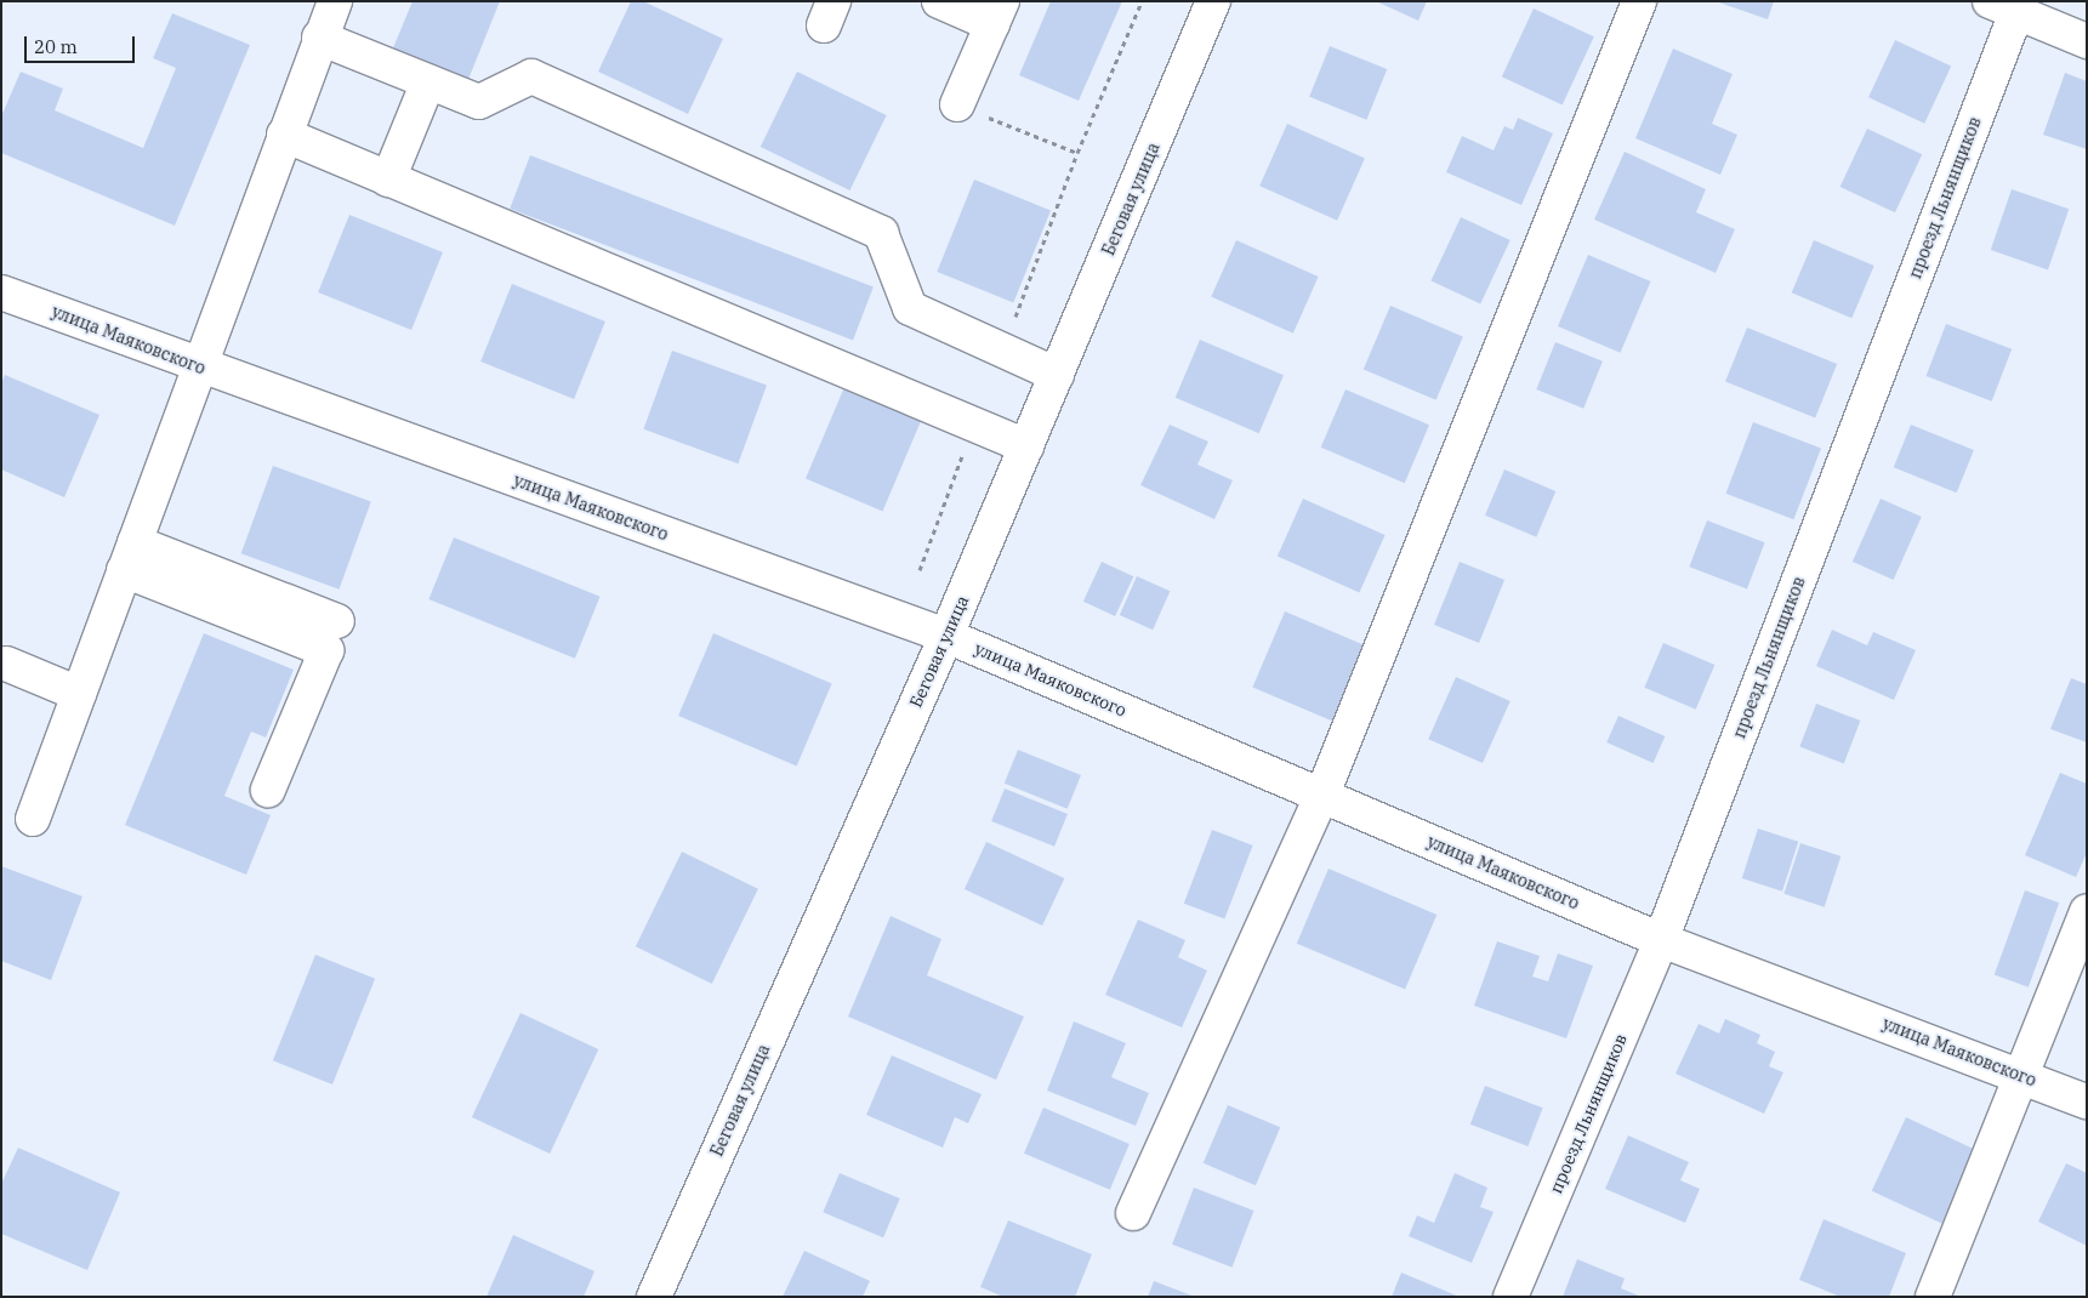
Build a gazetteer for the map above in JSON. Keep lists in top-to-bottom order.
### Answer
{
  "streets": {
    "street": ["проезд Льнянщиков", "Беговая улица", "улица Маяковского"]
  },
  "crossings": [
    ["проезд Льнянщиков", "улица Маяковского"],
    ["Беговая улица", "улица Маяковского"]
  ],
  "scale_bar": "20 m"
}
